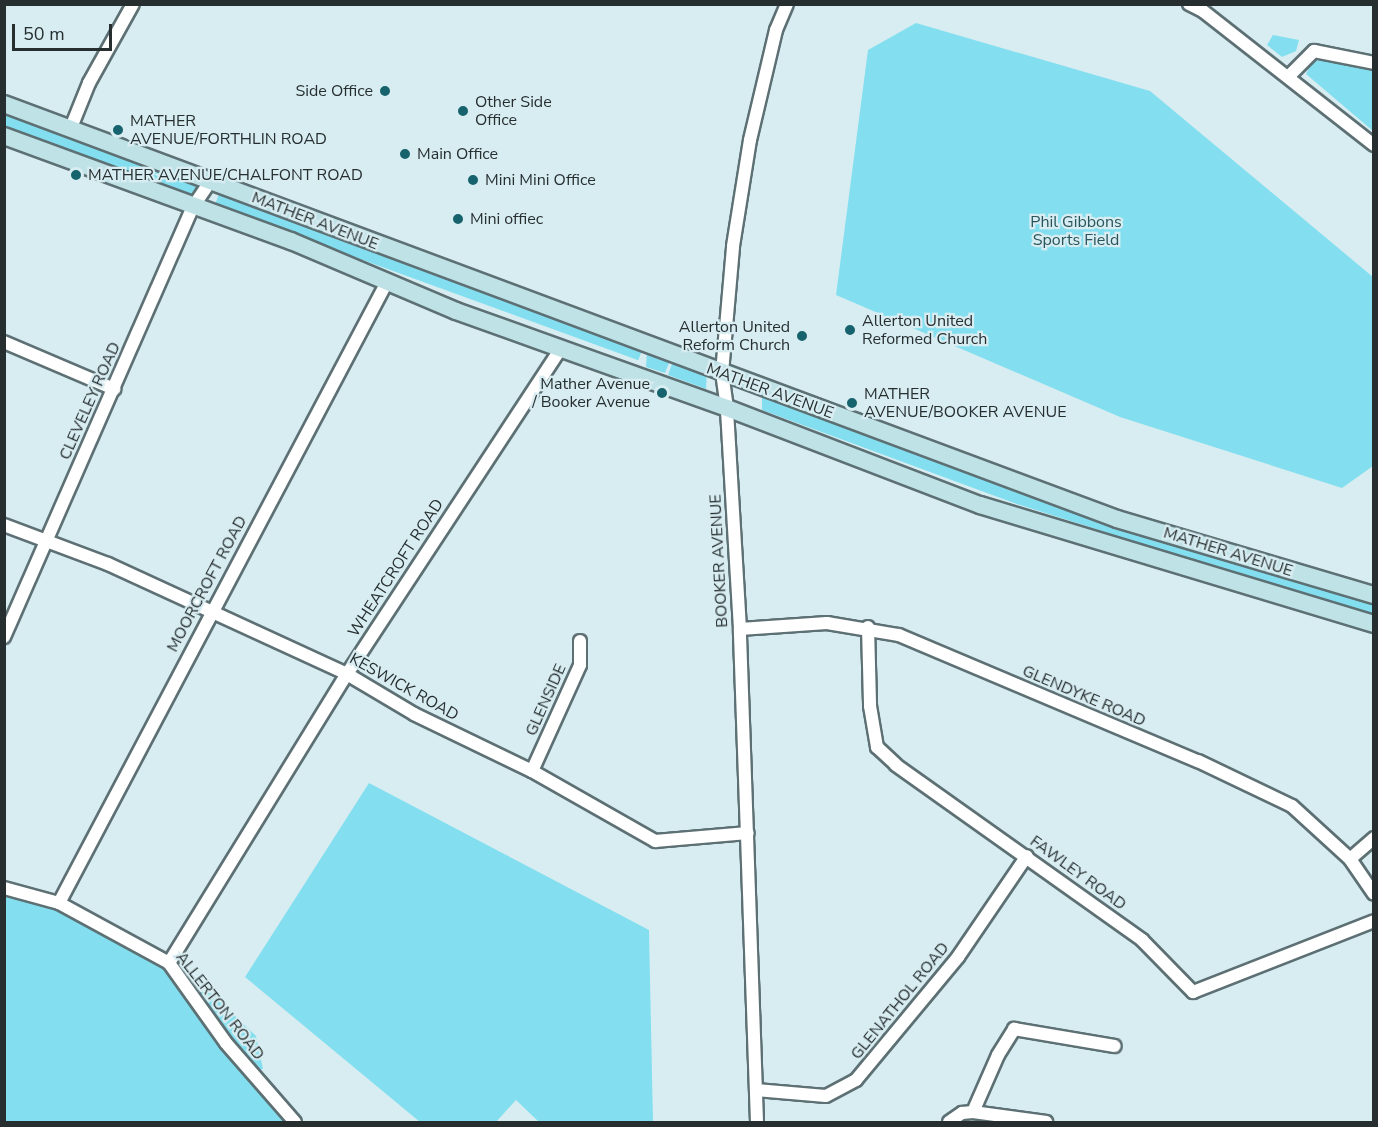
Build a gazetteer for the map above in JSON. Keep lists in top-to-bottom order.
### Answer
{
  "streets": {
    "main road": ["MATHER AVENUE"],
    "street": [
      "CLEVELEY ROAD",
      "BOOKER AVENUE",
      "WHEATCROFT ROAD",
      "MOORCROFT ROAD",
      "KESWICK ROAD",
      "GLENDYKE ROAD",
      "GLENSIDE",
      "FAWLEY ROAD",
      "GLENATHOL ROAD",
      "ALLERTON ROAD"
    ]
  },
  "crossings": [
    ["MATHER AVENUE", "CLEVELEY ROAD"],
    ["MATHER AVENUE", "BOOKER AVENUE"],
    ["MATHER AVENUE", "WHEATCROFT ROAD"],
    ["MATHER AVENUE", "MOORCROFT ROAD"],
    ["CLEVELEY ROAD", "KESWICK ROAD"],
    ["BOOKER AVENUE", "KESWICK ROAD"],
    ["BOOKER AVENUE", "GLENDYKE ROAD"],
    ["BOOKER AVENUE", "GLENATHOL ROAD"],
    ["WHEATCROFT ROAD", "KESWICK ROAD"],
    ["WHEATCROFT ROAD", "ALLERTON ROAD"],
    ["MOORCROFT ROAD", "KESWICK ROAD"],
    ["MOORCROFT ROAD", "ALLERTON ROAD"],
    ["KESWICK ROAD", "GLENSIDE"],
    ["GLENDYKE ROAD", "FAWLEY ROAD"],
    ["FAWLEY ROAD", "GLENATHOL ROAD"]
  ],
  "parks": ["Phil Gibbons Sports Field"],
  "places": [
    "Side Office",
    "Other Side Office",
    "MATHER AVENUE/FORTHLIN ROAD",
    "Main Office",
    "MATHER AVENUE/CHALFONT ROAD",
    "Mini Mini Office",
    "Mini offiec",
    "Allerton United Reformed Church",
    "Allerton United Reform Church",
    "Mather Avenue / Booker Avenue",
    "MATHER AVENUE/BOOKER AVENUE"
  ],
  "scale_bar": "50 m"
}
